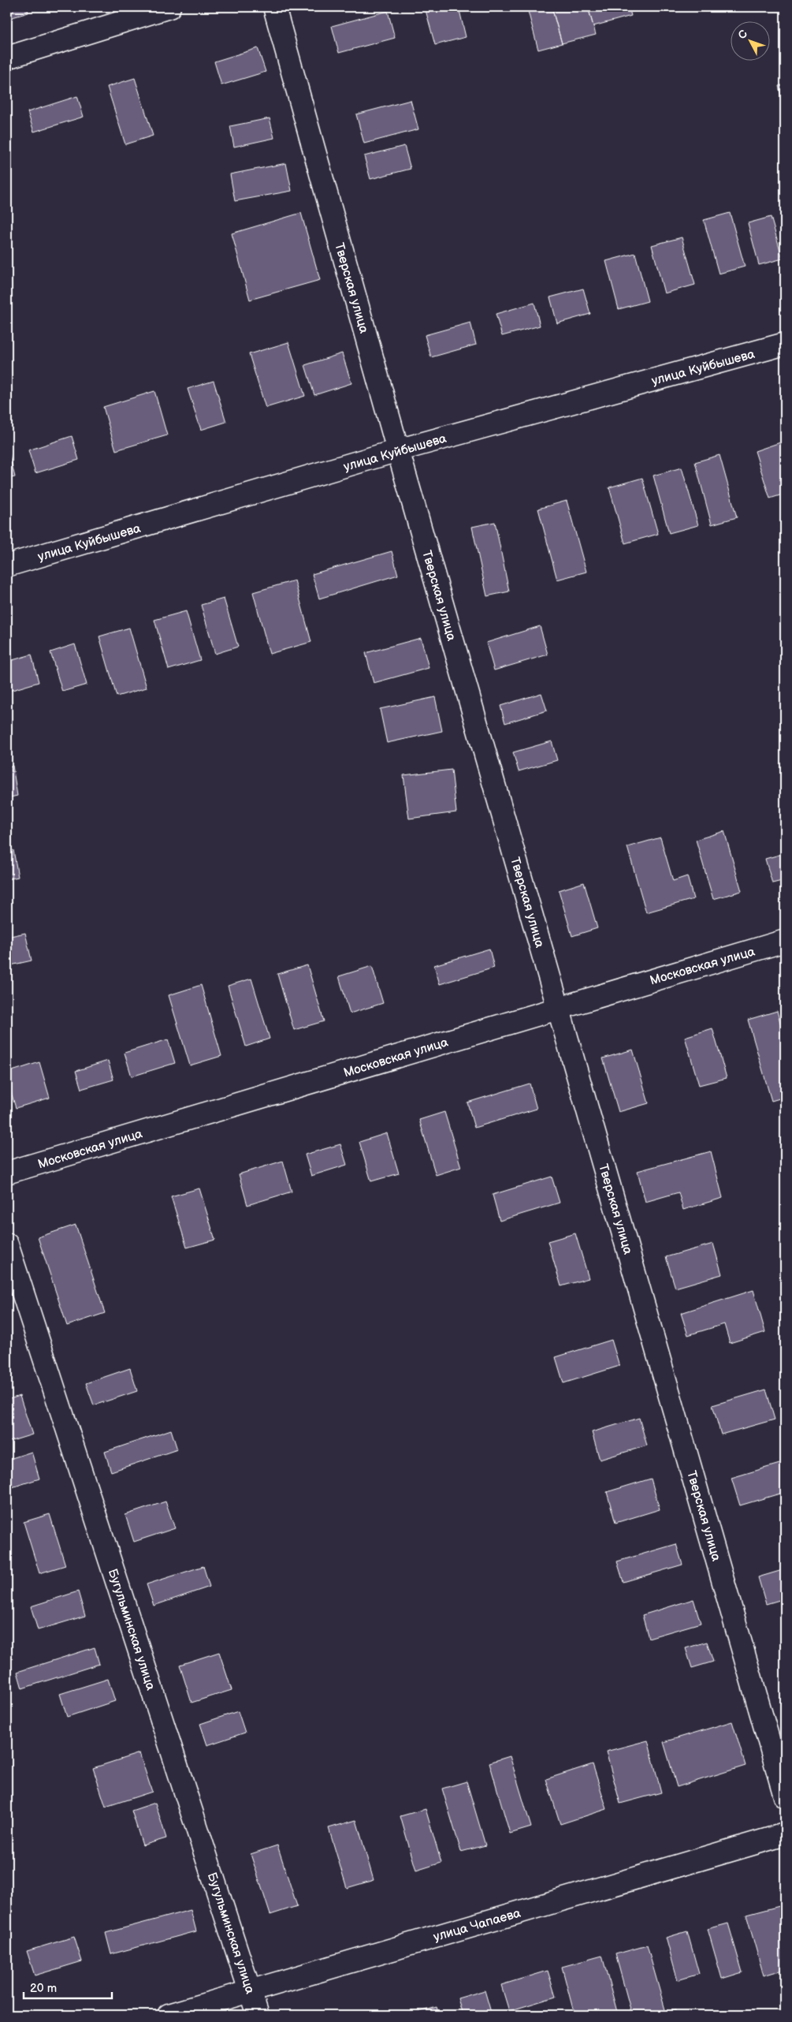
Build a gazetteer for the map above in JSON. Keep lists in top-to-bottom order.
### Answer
{
  "streets": {
    "street": [
      "Тверская улица",
      "улица Куйбышева",
      "Московская улица",
      "Бугульминская улица",
      "улица Чапаева"
    ]
  },
  "crossings": [
    ["Тверская улица", "улица Куйбышева"],
    ["Тверская улица", "Московская улица"],
    ["Бугульминская улица", "улица Чапаева"]
  ],
  "scale_bar": "20 m",
  "north": "top left"
}
